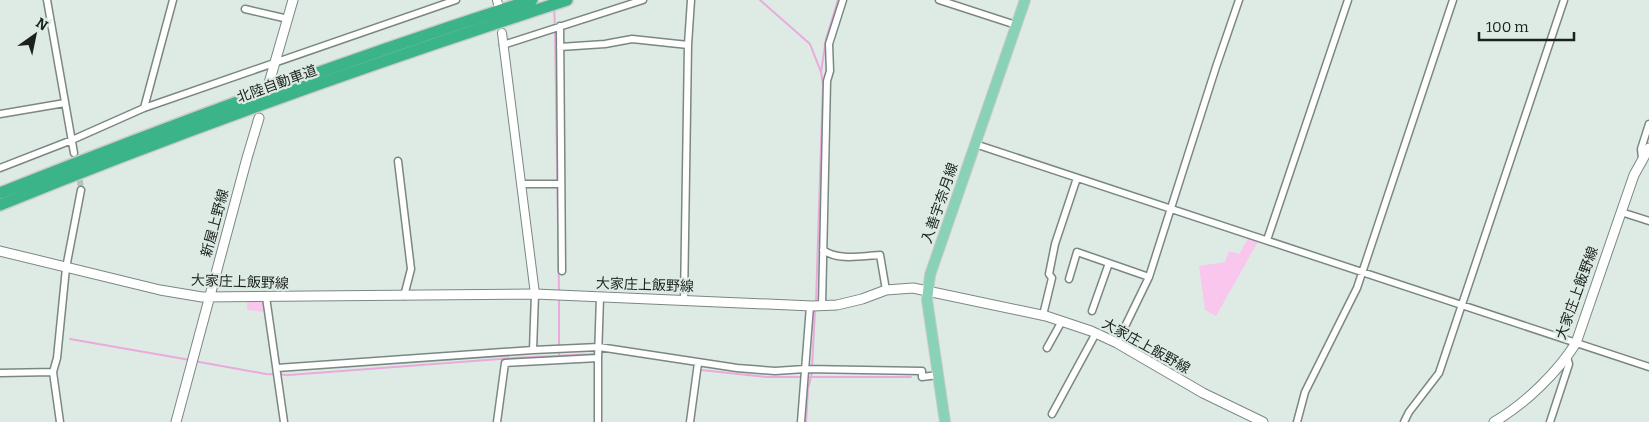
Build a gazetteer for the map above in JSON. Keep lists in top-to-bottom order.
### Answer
{
  "streets": {
    "highway": ["北陸自動車道"],
    "main road": ["入善宇奈月線", "新屋上野線", "大家庄上飯野線"]
  },
  "crossings": [
    ["入善宇奈月線", "大家庄上飯野線"],
    ["新屋上野線", "大家庄上飯野線"]
  ],
  "scale_bar": "100 m",
  "north": "top right"
}
